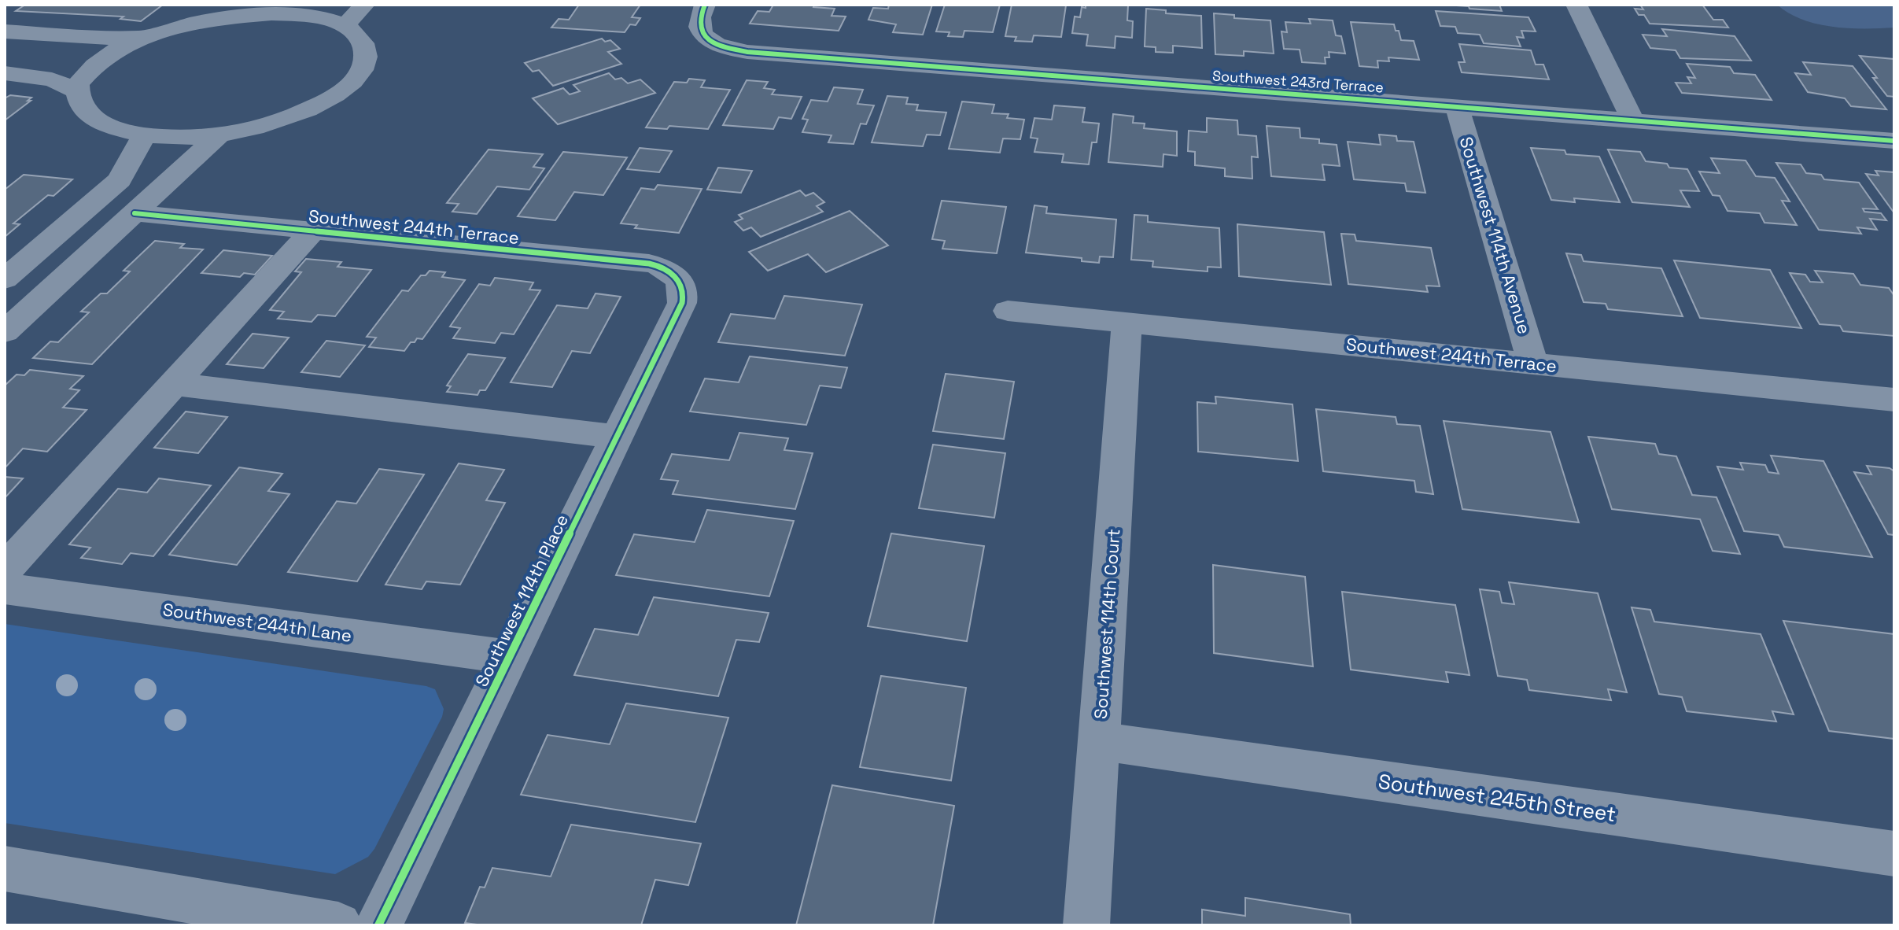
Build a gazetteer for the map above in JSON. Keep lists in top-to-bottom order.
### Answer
{
  "streets": {
    "street": [
      "Southwest 243rd Terrace",
      "Southwest 244th Terrace",
      "Southwest 114th Avenue",
      "Southwest 114th Place",
      "Southwest 244th Lane",
      "Southwest 114th Court",
      "Southwest 245th Street"
    ]
  },
  "crossings": [
    ["Southwest 243rd Terrace", "Southwest 114th Avenue"],
    ["Southwest 244th Terrace", "Southwest 114th Avenue"],
    ["Southwest 244th Terrace", "Southwest 114th Place"],
    ["Southwest 244th Terrace", "Southwest 114th Court"],
    ["Southwest 114th Place", "Southwest 244th Lane"],
    ["Southwest 114th Court", "Southwest 245th Street"]
  ]
}
